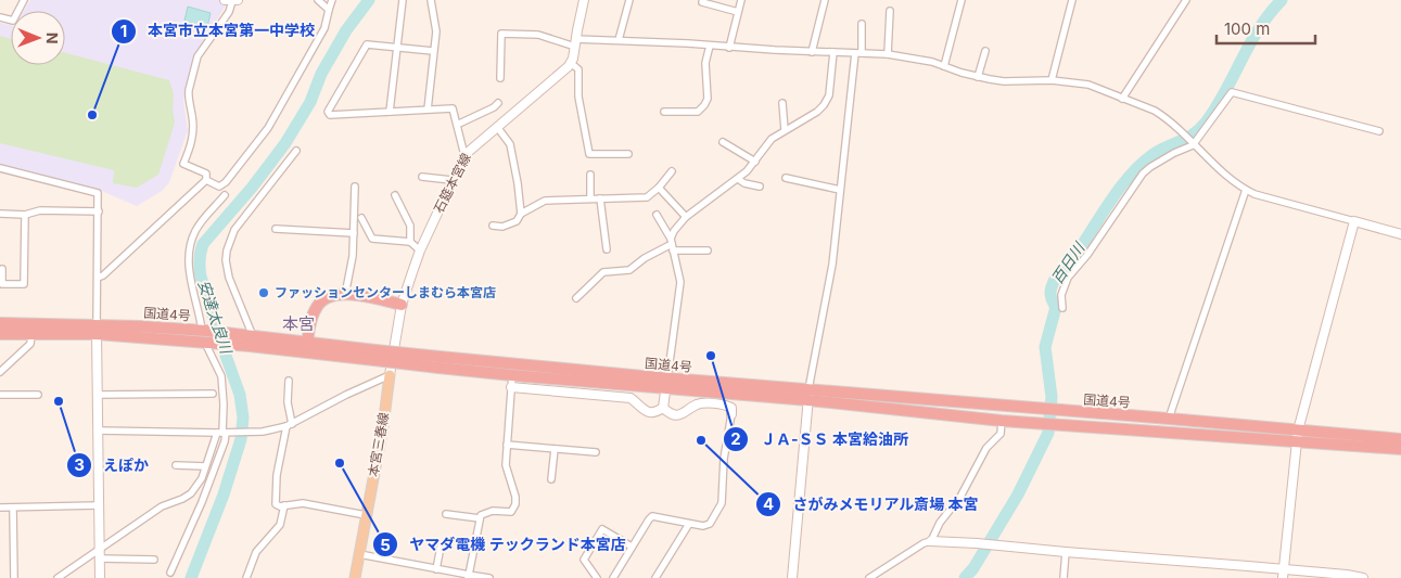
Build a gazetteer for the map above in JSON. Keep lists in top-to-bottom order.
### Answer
{
  "streets": {
    "highway": ["国道4号"],
    "main road": ["本宮三春線"],
    "street": ["石筵本宮線"]
  },
  "crossings": [
    ["石筵本宮線", "本宮三春線"]
  ],
  "districts": ["本宮"],
  "water": ["百日川", "安達太良川"],
  "places": [
    "本宮市立本宮第一中学校",
    "ファッションセンターしまむら本宮店",
    "ＪＡ-ＳＳ 本宮給油所",
    "えぽか",
    "さがみメモリアル斎場 本宮",
    "ヤマダ電機 テックランド本宮店"
  ],
  "scale_bar": "100 m",
  "north": "right"
}
